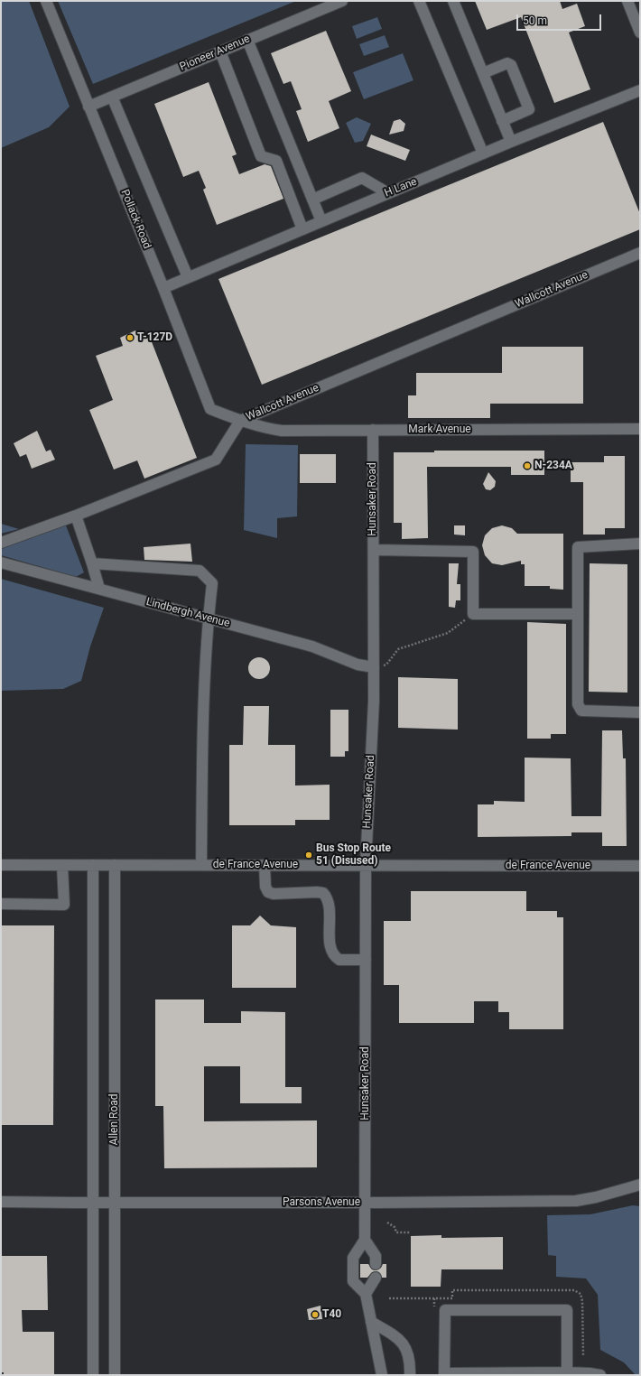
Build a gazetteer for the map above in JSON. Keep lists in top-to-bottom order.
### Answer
{
  "streets": {
    "street": [
      "Pioneer Avenue",
      "H Lane",
      "Pollack Road",
      "Wallcott Avenue",
      "Mark Avenue",
      "Hunsaker Road",
      "Lindbergh Avenue",
      "de France Avenue",
      "Allen Road",
      "Parsons Avenue"
    ]
  },
  "crossings": [
    ["Pioneer Avenue", "Pollack Road"],
    ["H Lane", "Pollack Road"],
    ["Pollack Road", "Wallcott Avenue"],
    ["Pollack Road", "Mark Avenue"],
    ["Wallcott Avenue", "Mark Avenue"],
    ["Mark Avenue", "Hunsaker Road"],
    ["Hunsaker Road", "Lindbergh Avenue"],
    ["Hunsaker Road", "de France Avenue"],
    ["Hunsaker Road", "Parsons Avenue"],
    ["de France Avenue", "Allen Road"],
    ["Allen Road", "Parsons Avenue"]
  ],
  "places": [
    "T-127D",
    "N-234A",
    "Bus Stop Route 51 (Disused)",
    "T40"
  ],
  "scale_bar": "50 m"
}
